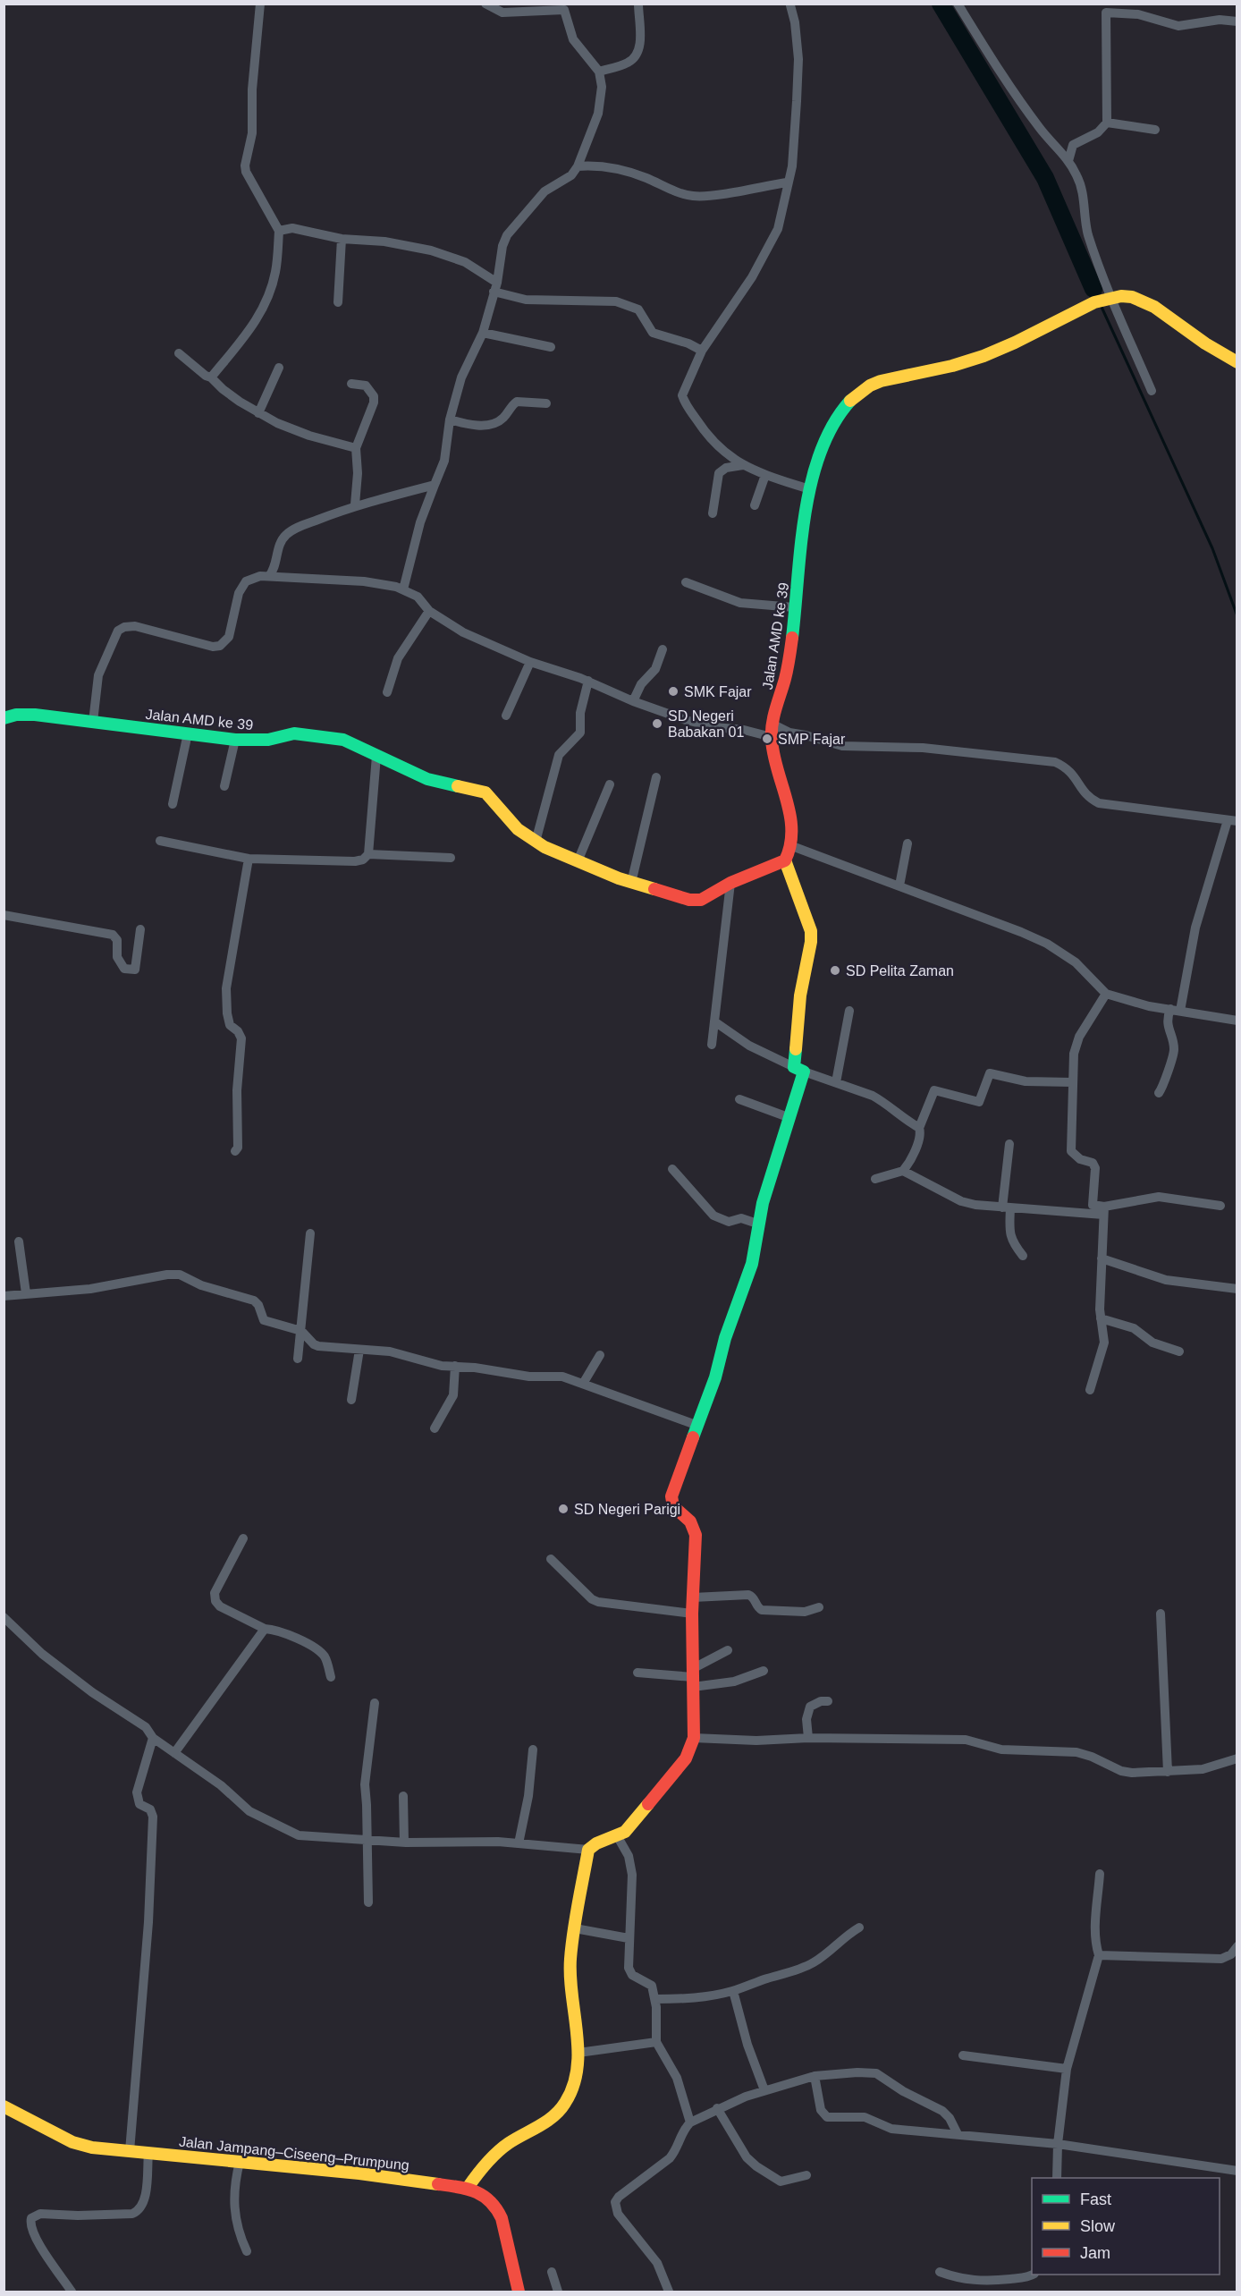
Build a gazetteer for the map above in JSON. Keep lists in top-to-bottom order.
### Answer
{
  "streets": {
    "street": ["Jalan AMD ke 39", "Jalan Jampang–Ciseeng–Prumpung"]
  },
  "places": [
    "SMK Fajar",
    "SD Negeri Babakan 01",
    "SMP Fajar",
    "SD Pelita Zaman",
    "SD Negeri Parigi"
  ],
  "legend": ["Fast", "Slow", "Jam"]
}
